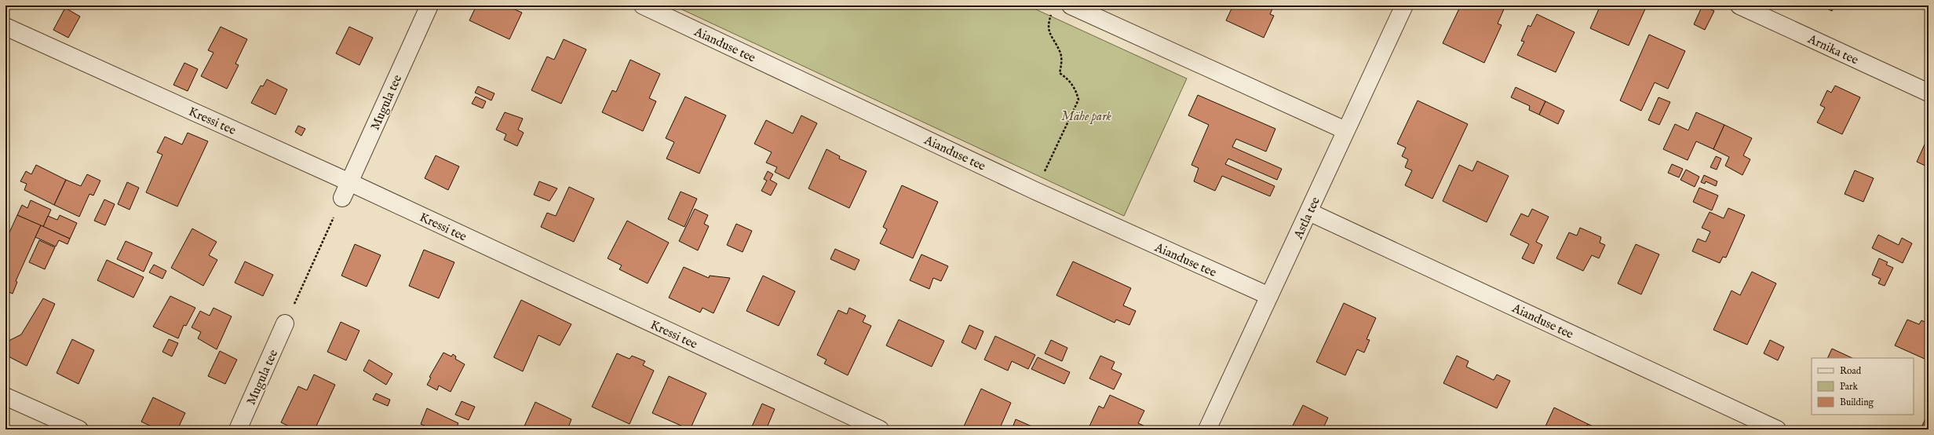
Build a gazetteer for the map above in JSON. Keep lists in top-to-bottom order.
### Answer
{
  "streets": {
    "street": [
      "Aianduse tee",
      "Arnika tee",
      "Mugula tee",
      "Kressi tee",
      "Astla tee"
    ]
  },
  "crossings": [
    ["Aianduse tee", "Astla tee"],
    ["Mugula tee", "Kressi tee"]
  ],
  "parks": ["Mähe park"],
  "legend": ["Road", "Park", "Building"]
}
